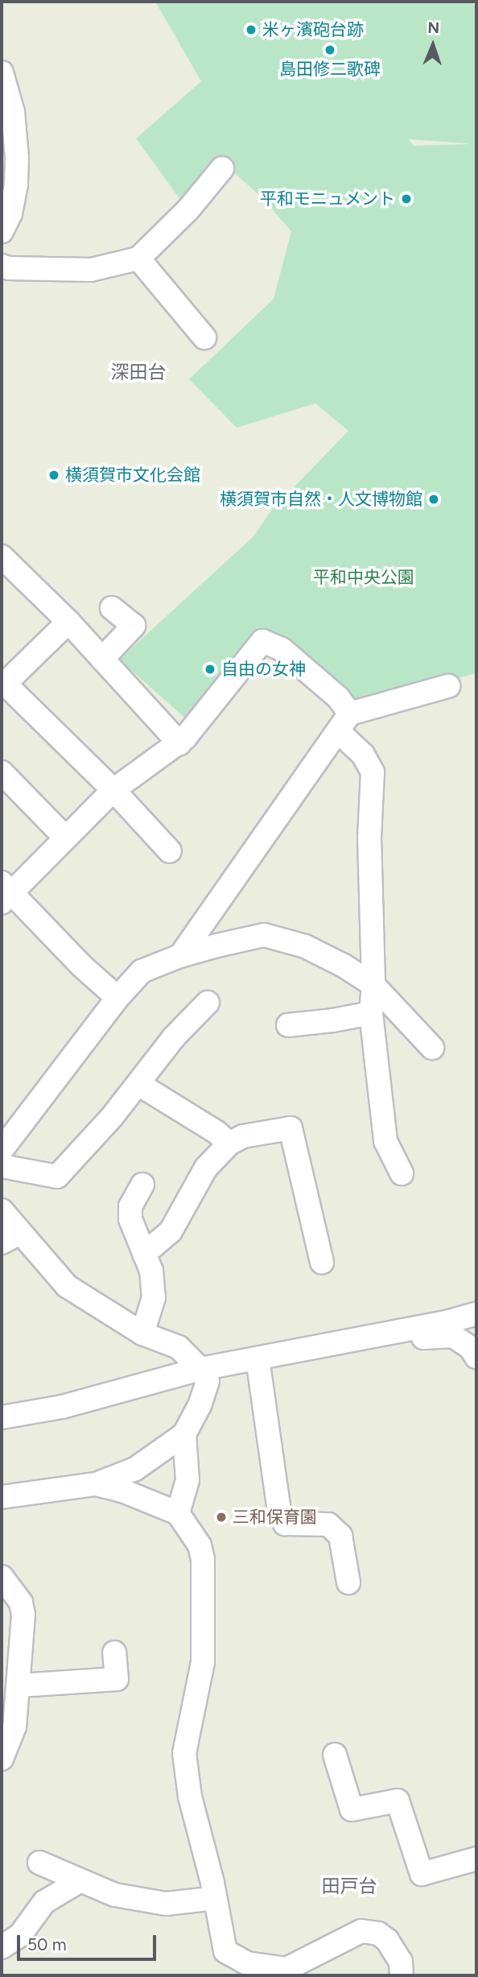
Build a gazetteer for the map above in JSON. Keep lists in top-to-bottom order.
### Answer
{
  "districts": ["深田台", "田戸台"],
  "parks": ["平和中央公園"],
  "places": [
    "米ヶ濱砲台跡",
    "島田修二歌碑",
    "平和モニュメント",
    "横須賀市文化会館",
    "横須賀市自然・人文博物館",
    "自由の女神",
    "三和保育園"
  ],
  "scale_bar": "50 m",
  "north": "top"
}
